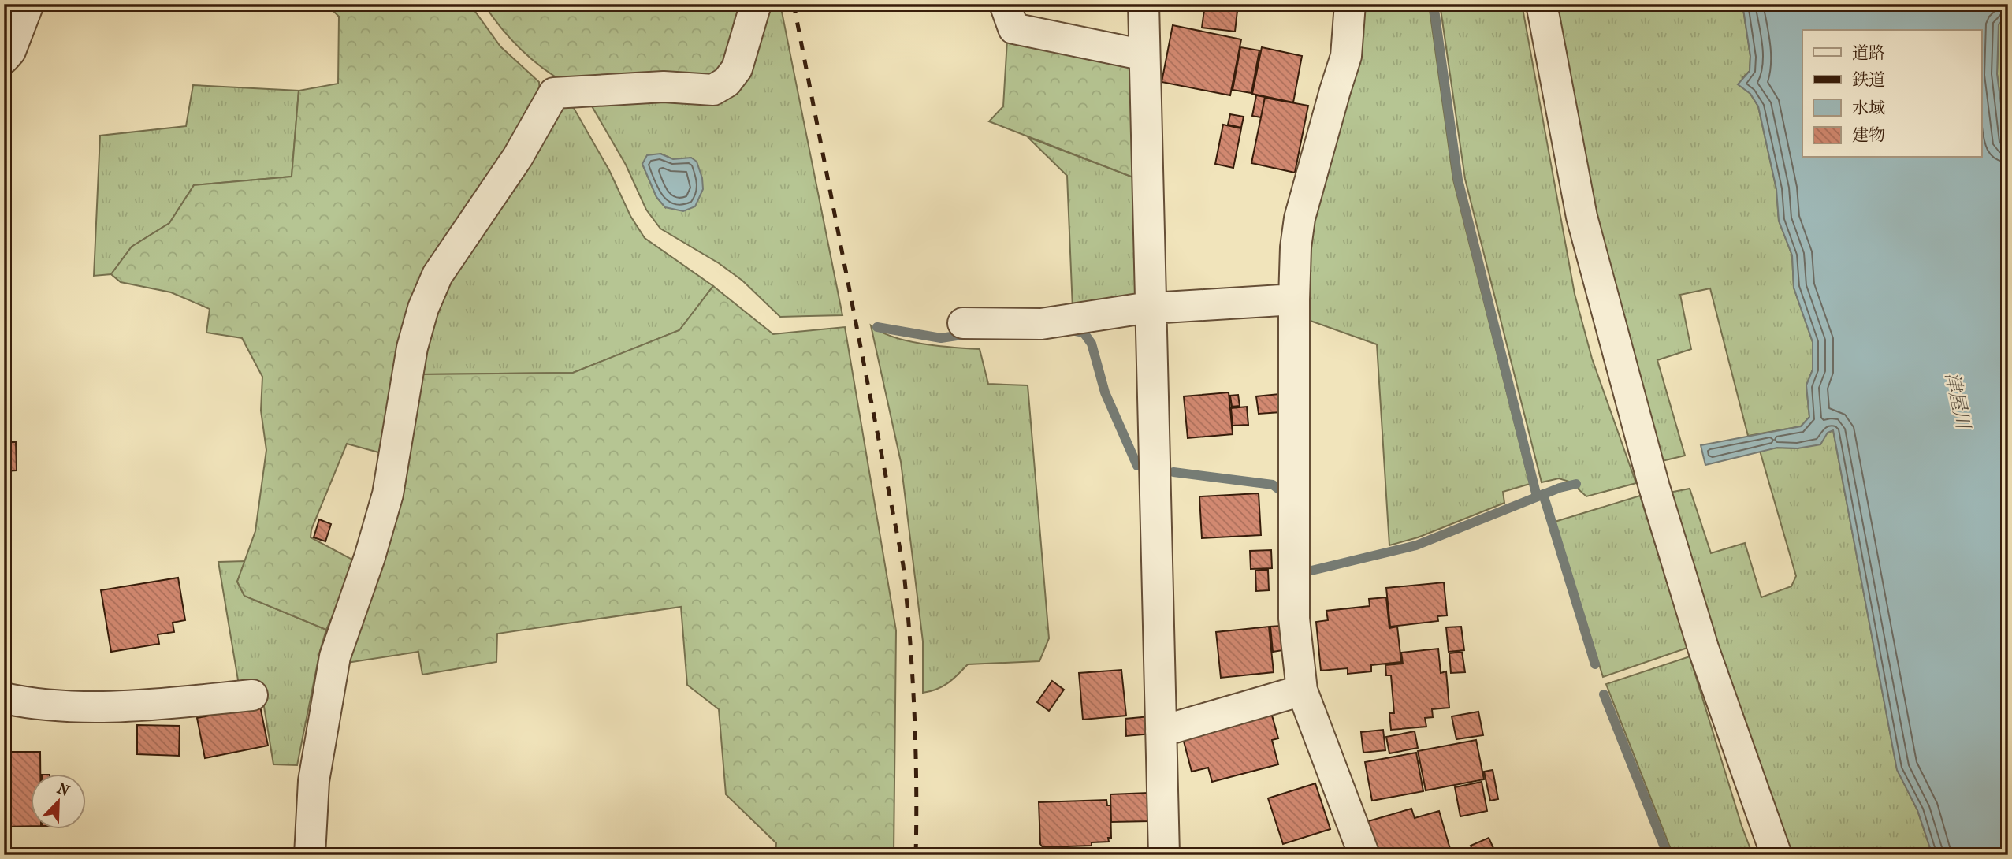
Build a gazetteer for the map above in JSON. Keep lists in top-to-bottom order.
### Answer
{
  "water": ["津屋川"],
  "legend": [
    "道路",
    "鉄道",
    "水域",
    "建物"
  ],
  "north": "top right"
}
